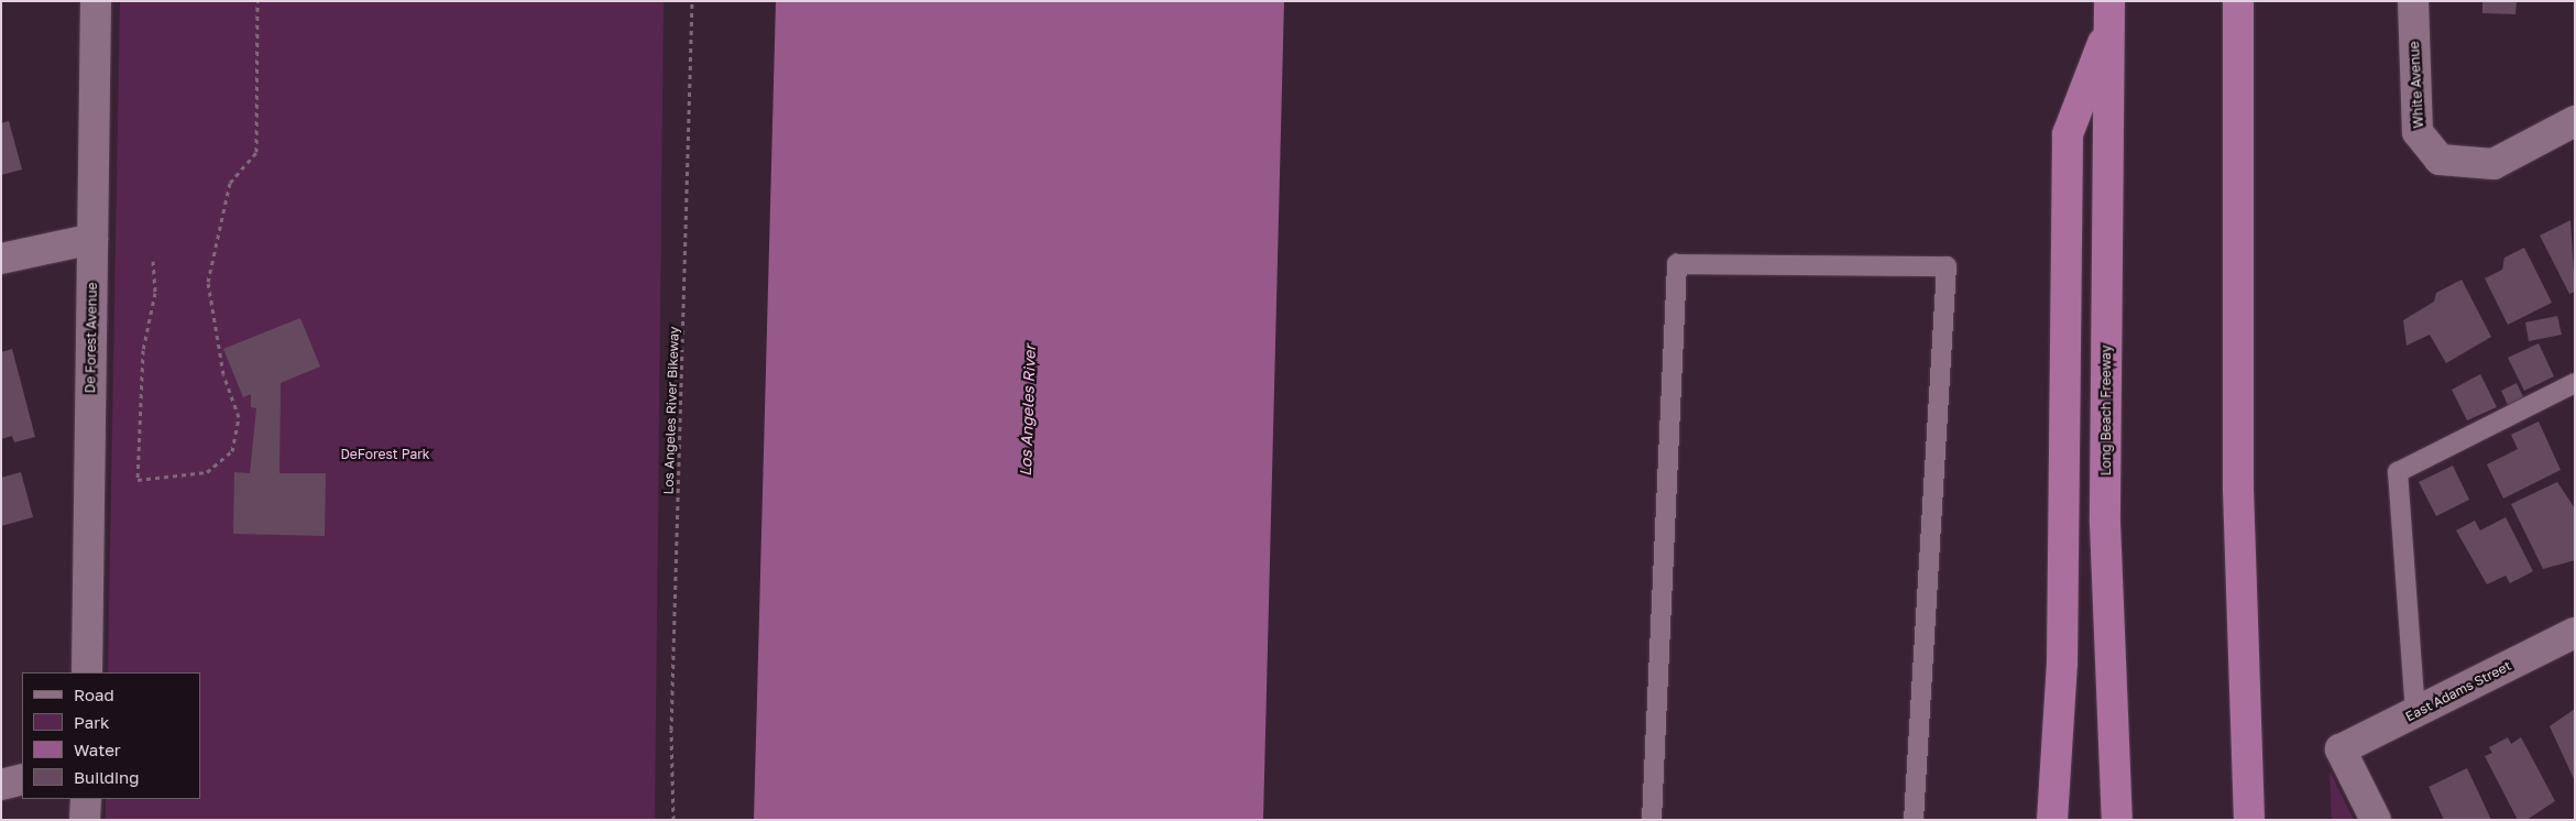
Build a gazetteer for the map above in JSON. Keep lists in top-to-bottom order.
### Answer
{
  "streets": {
    "highway": ["Long Beach Freeway"],
    "street": ["White Avenue", "De Forest Avenue", "East Adams Street"],
    "path": ["Los Angeles River Bikeway"]
  },
  "water": ["Los Angeles River"],
  "parks": ["DeForest Park"],
  "legend": [
    "Road",
    "Park",
    "Water",
    "Building"
  ]
}
